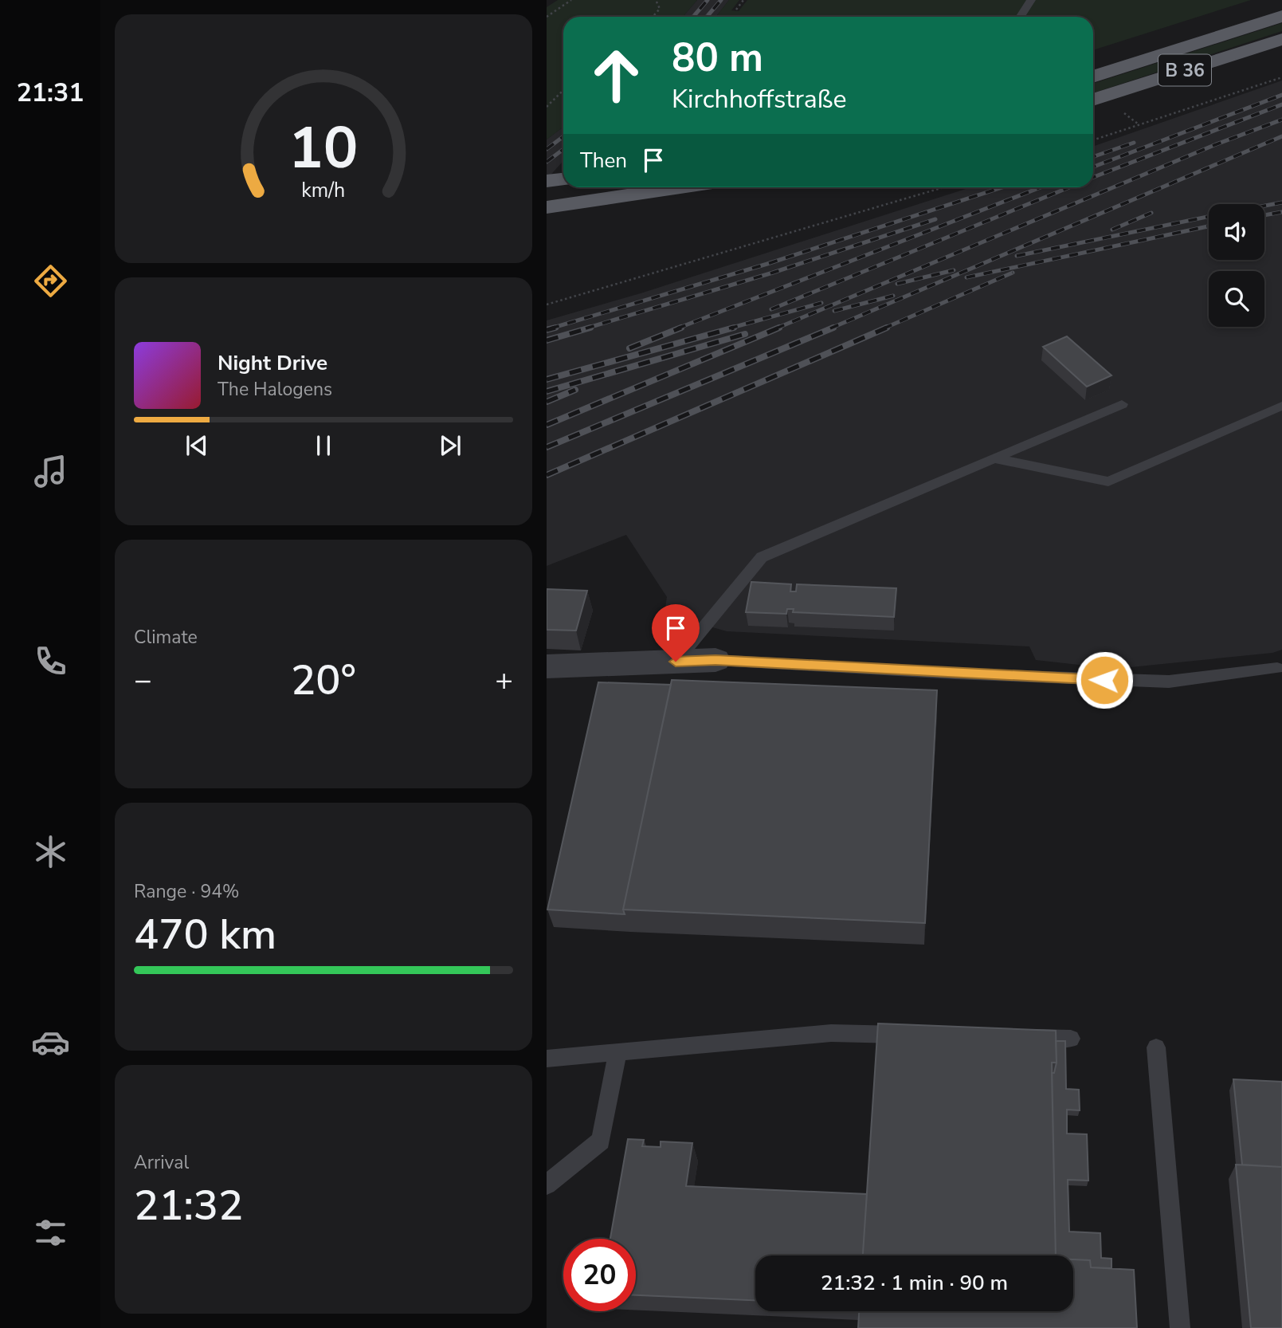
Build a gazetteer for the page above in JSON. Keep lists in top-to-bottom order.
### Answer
{
  "streets": {
    "main road": ["B 36"]
  },
  "page": {
    "tabs": "21:31",
    "turn": ["80 m", "Kirchhoffstraße"],
    "then": "Then",
    "song": ["Night Drive", "The Halogens"],
    "tile": [
      "Climate",
      ["Range · 94%", "470 km"],
      ["Arrival", "21:32"]
    ],
    "heat": ["−", "20°", "+"],
    "limit": "20",
    "trip": "21:32 · 1 min · 90 m",
    "gauge": ["10", "km/h"]
  }
}
